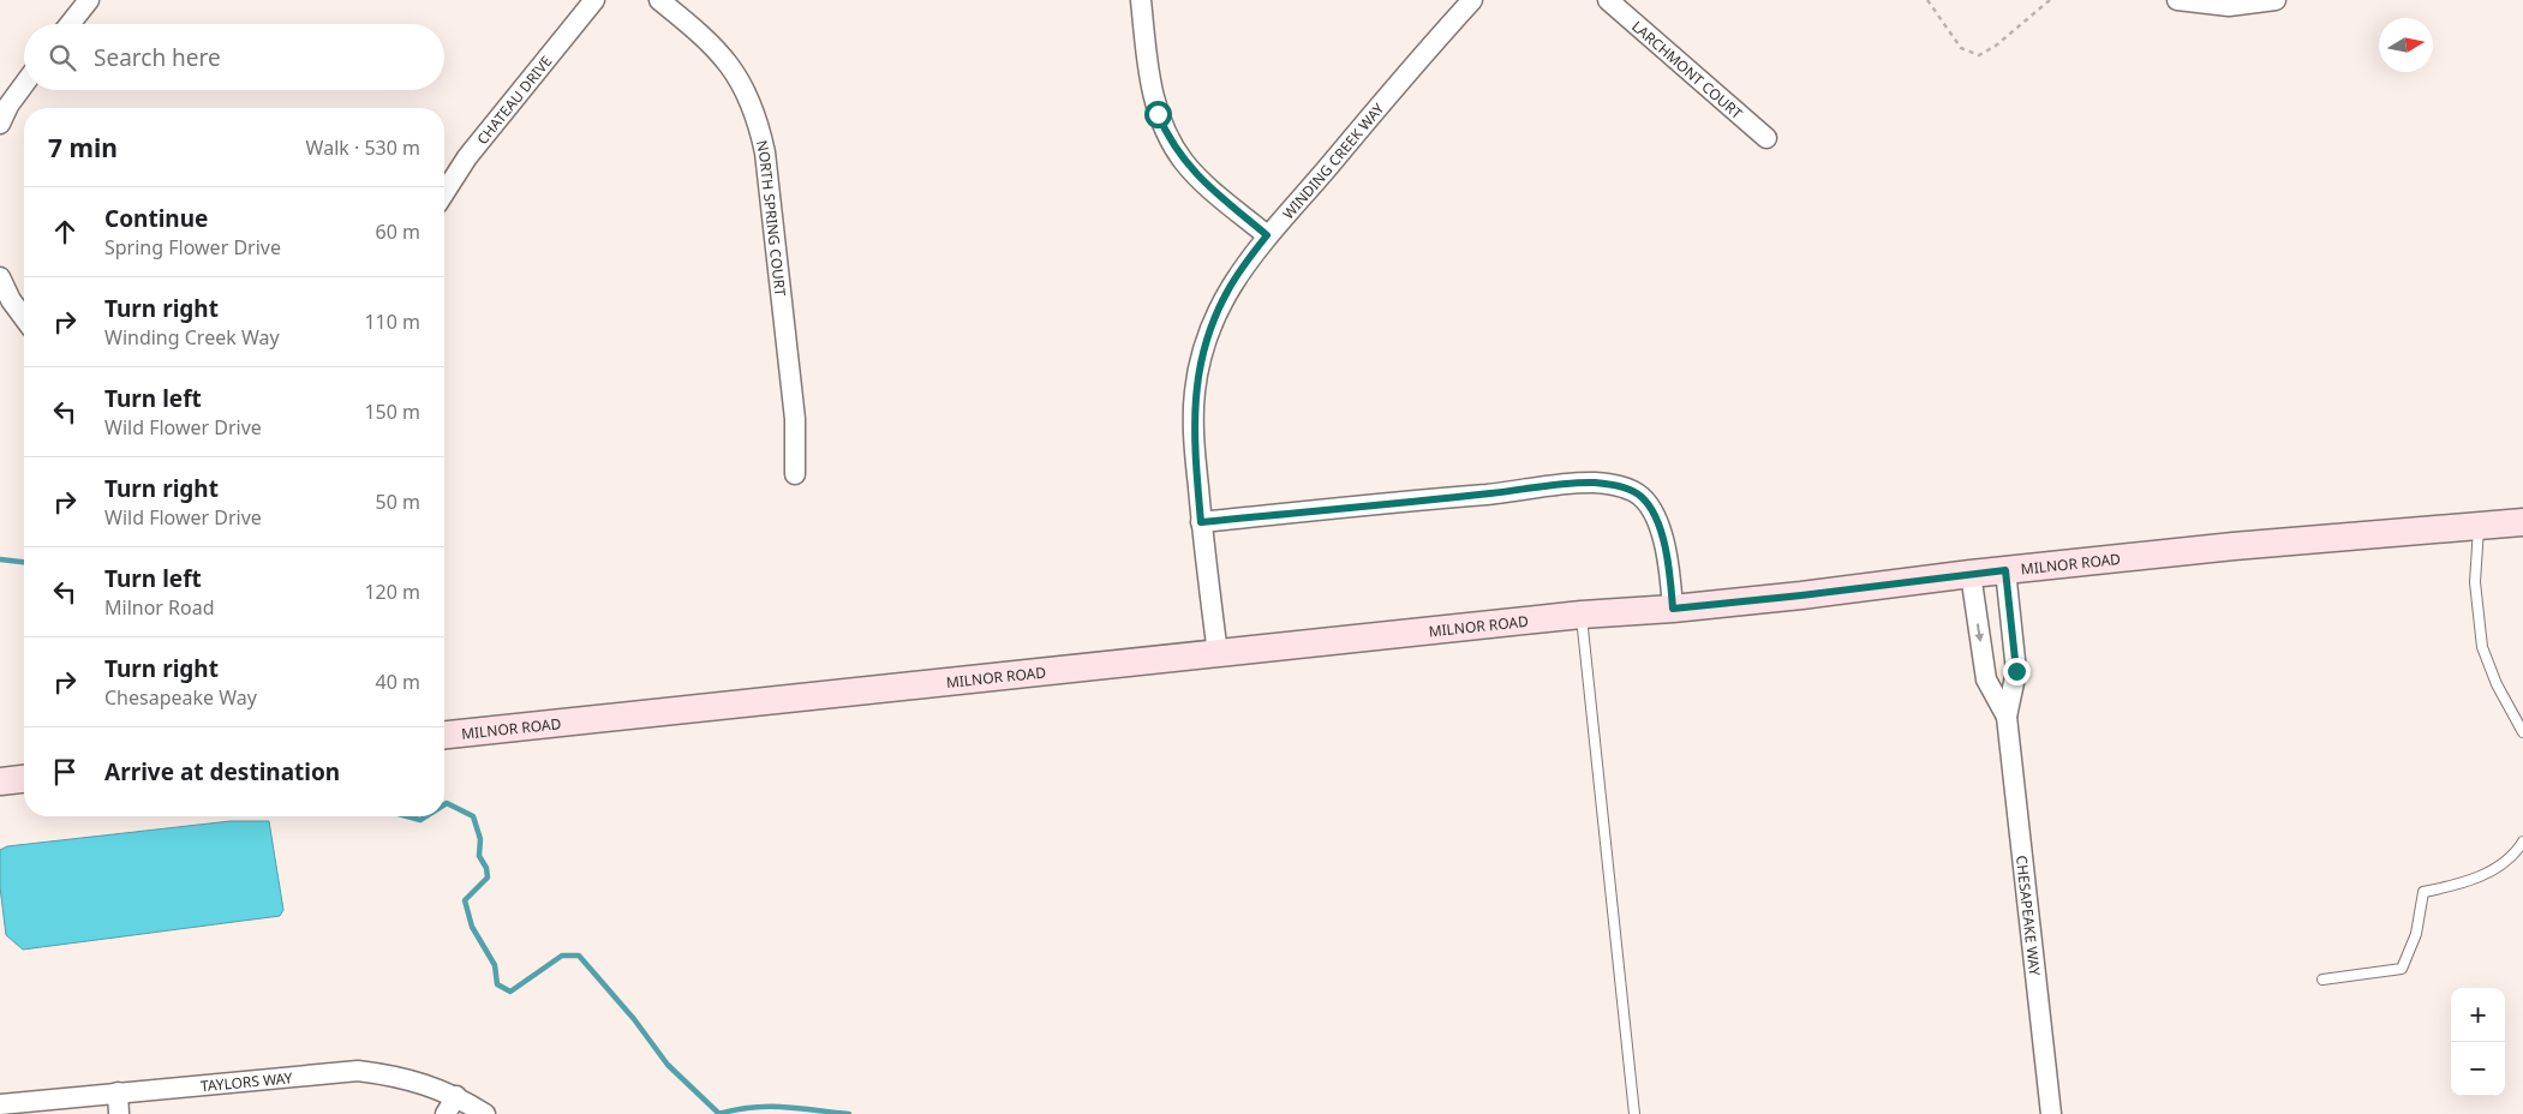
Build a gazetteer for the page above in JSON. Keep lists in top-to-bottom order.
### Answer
{
  "streets": {
    "main road": ["MILNOR ROAD"],
    "street": [
      "LARCHMONT COURT",
      "CHATEAU DRIVE",
      "WINDING CREEK WAY",
      "NORTH SPRING COURT",
      "CHESAPEAKE WAY",
      "TAYLORS WAY"
    ]
  },
  "crossings": [
    ["WINDING CREEK WAY", "MILNOR ROAD"],
    ["MILNOR ROAD", "CHESAPEAKE WAY"]
  ],
  "north": "right",
  "page": {
    "search": "Search here",
    "heading": ["7 min", "Walk · 530 m"],
    "list": [
      ["Continue", "Spring Flower Drive", "60 m"],
      ["Turn right", "Winding Creek Way", "110 m"],
      ["Turn left", "Wild Flower Drive", "150 m"],
      ["Turn right", "Wild Flower Drive", "50 m"],
      ["Turn left", "Milnor Road", "120 m"],
      ["Turn right", "Chesapeake Way", "40 m"],
      "Arrive at destination"
    ],
    "map_buttons": ["+", "−"]
  }
}
